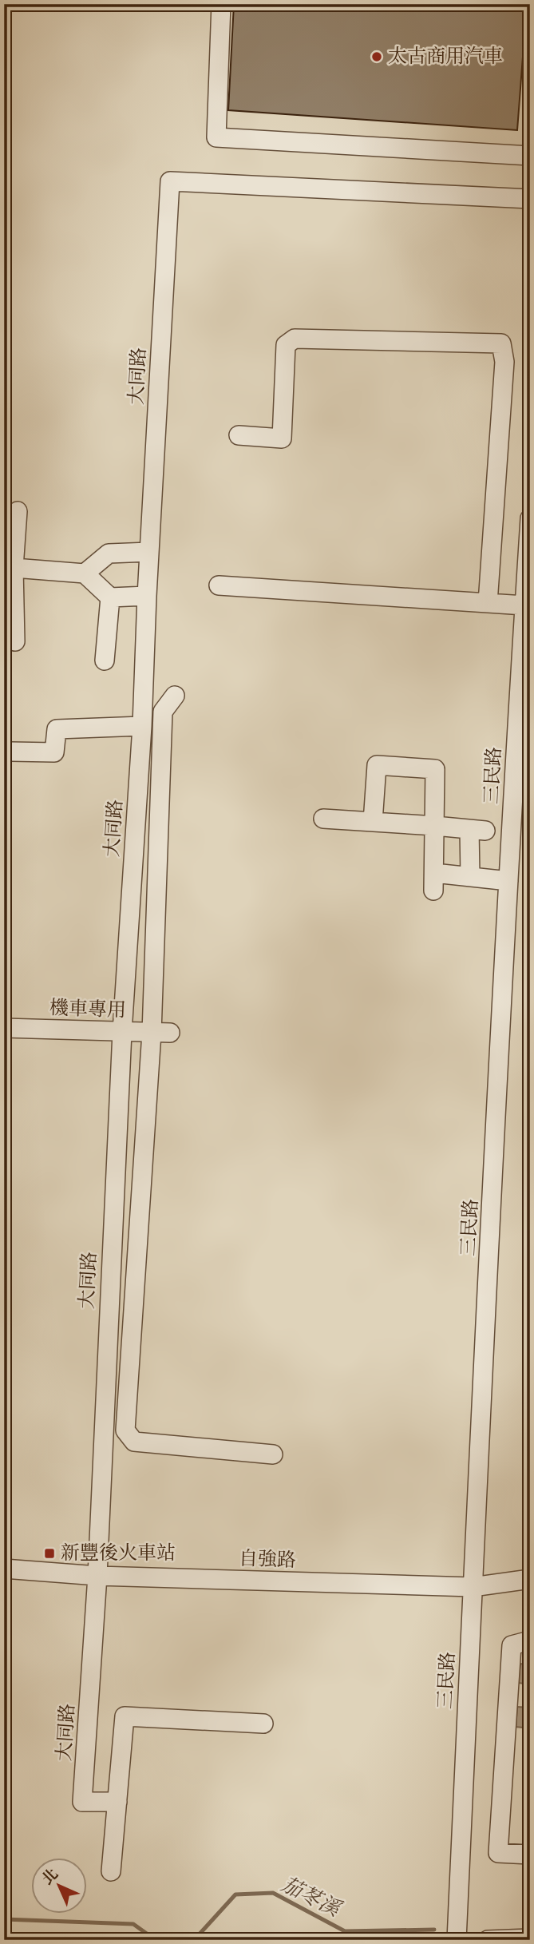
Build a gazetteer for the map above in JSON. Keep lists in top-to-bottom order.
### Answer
{
  "streets": {
    "street": [
      "大同路",
      "三民路",
      "機車專用",
      "自強路"
    ]
  },
  "crossings": [
    ["大同路", "機車專用"],
    ["大同路", "自強路"],
    ["三民路", "自強路"]
  ],
  "water": ["茄苳溪"],
  "places": {
    "other": ["太古商用汽車"],
    "transit": ["新豐後火車站"]
  },
  "north": "top left"
}
